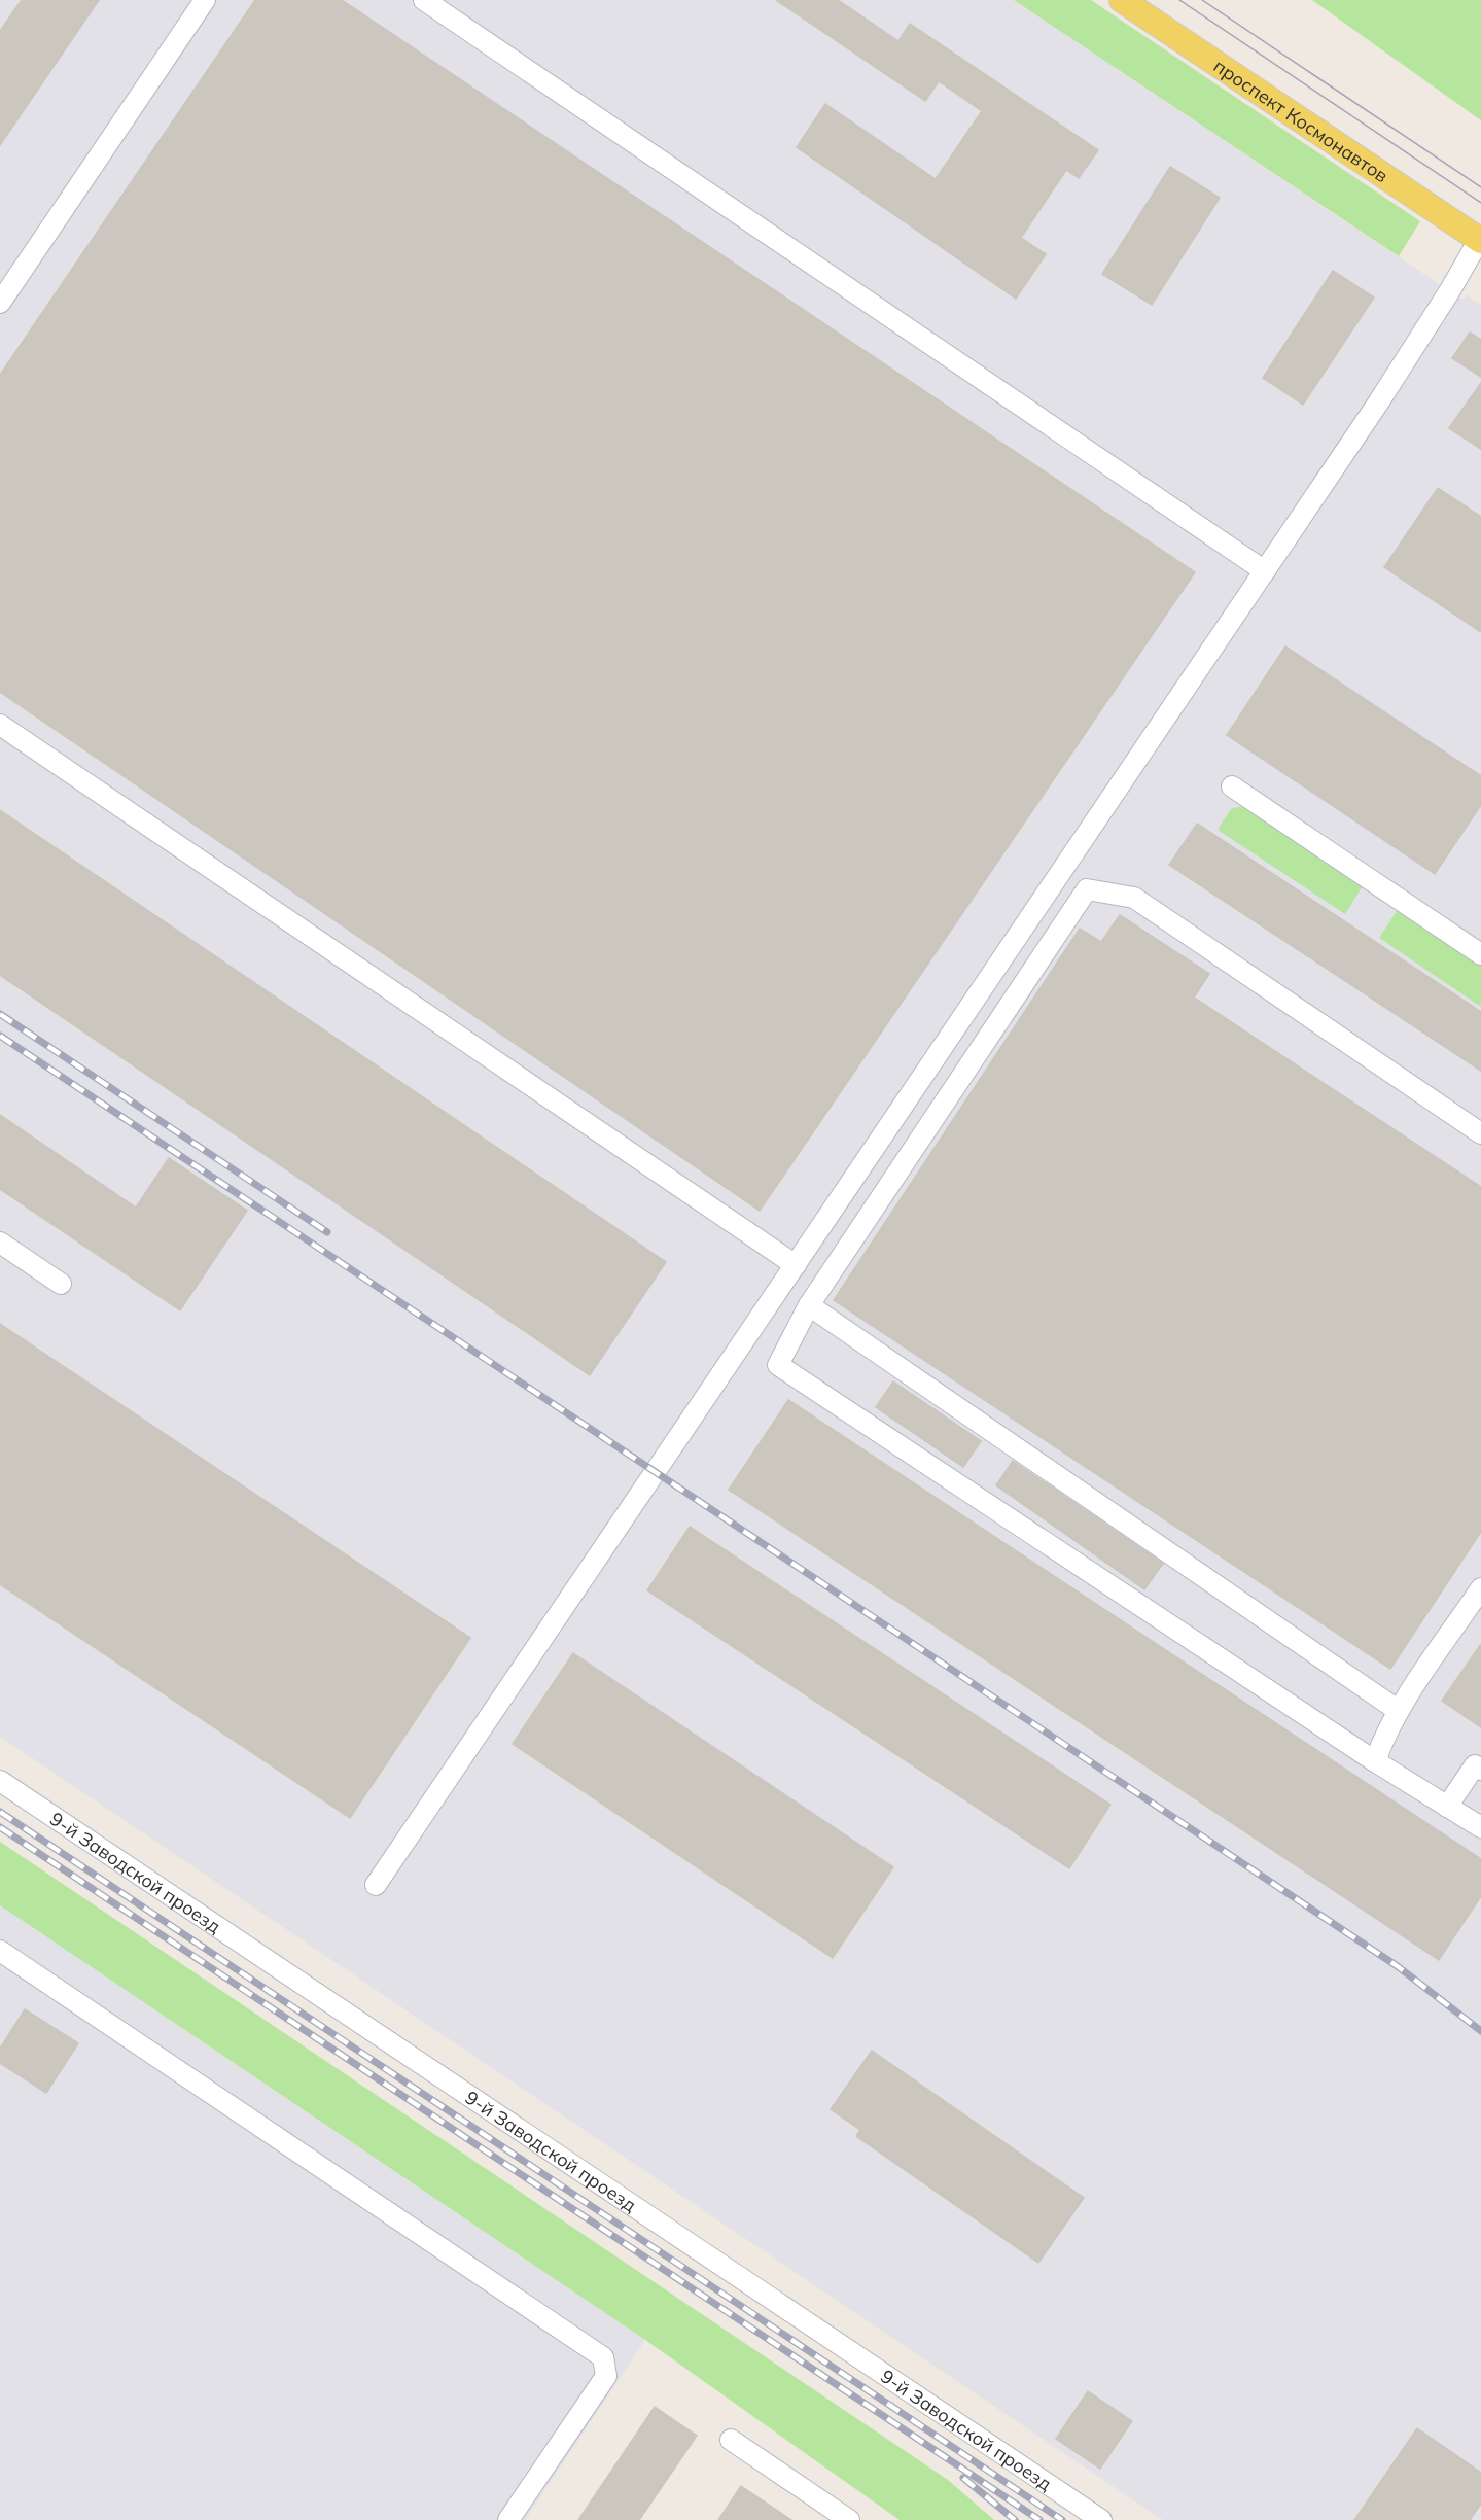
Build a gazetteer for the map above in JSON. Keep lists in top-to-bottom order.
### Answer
{
  "streets": {
    "main road": ["проспект Космонавтов"],
    "lane": ["9-й Заводской проезд"]
  }
}
